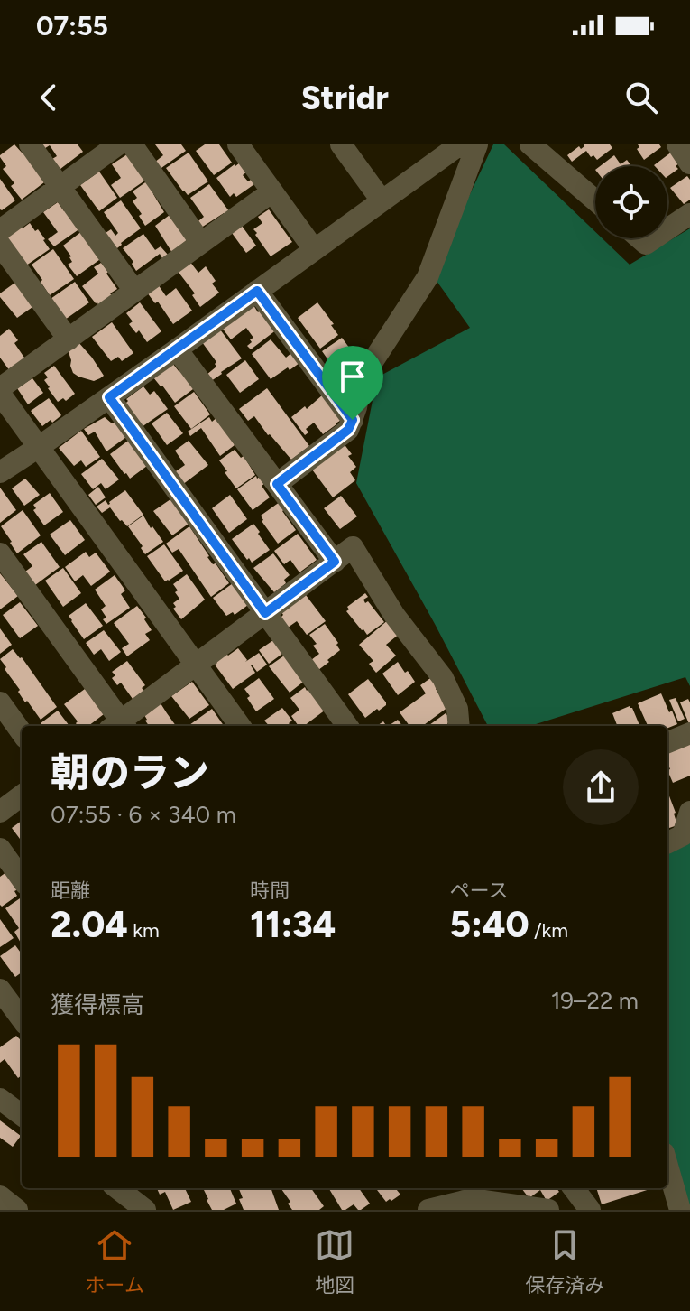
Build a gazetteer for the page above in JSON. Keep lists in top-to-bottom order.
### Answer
{
  "page": {
    "status": "07:55",
    "header": "Stridr",
    "heading": ["朝のラン", "07:55 · 6 × 340 m"],
    "stats": [
      ["距離", "2.04 km"],
      ["時間", "11:34"],
      ["ペース", "5:40 /km"]
    ],
    "chart": ["獲得標高", "19–22 m"],
    "tabs": ["ホーム", "地図", "保存済み"]
  }
}
